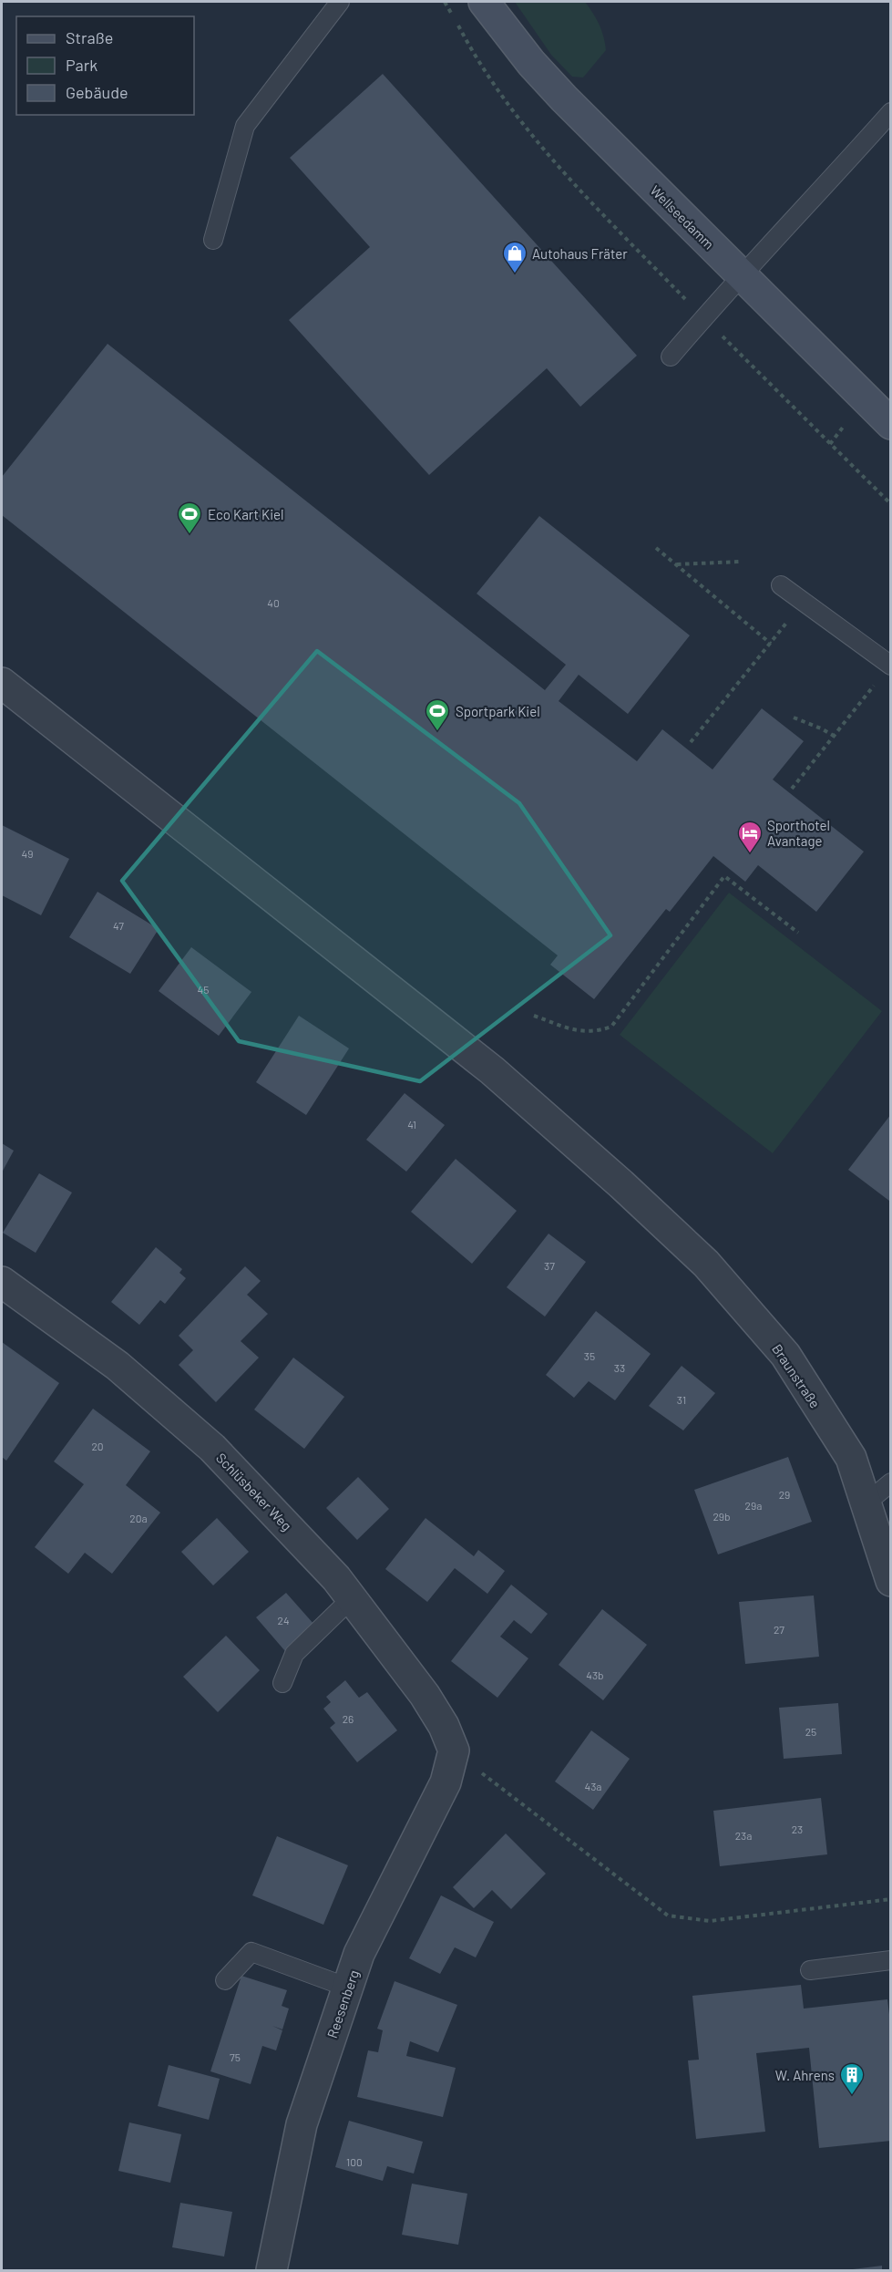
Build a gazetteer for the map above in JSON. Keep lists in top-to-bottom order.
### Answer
{
  "streets": {
    "main road": ["Wellseedamm"],
    "street": ["Braunstraße", "Schlüsbeker Weg", "Reesenberg"]
  },
  "crossings": [
    ["Schlüsbeker Weg", "Reesenberg"]
  ],
  "places": {
    "shop": ["Autohaus Fräter"],
    "sports": ["Eco Kart Kiel", "Sportpark Kiel"],
    "hotel": ["Sporthotel Avantage"],
    "building": ["W. Ahrens"]
  },
  "house_numbers": [
    "40",
    "49",
    "47",
    "45",
    "41",
    "37",
    "35",
    "33",
    "31",
    "20",
    "29",
    "29a",
    "29b",
    "20a",
    "24",
    "27",
    "43b",
    "26",
    "25",
    "43a",
    "23",
    "23a",
    "75",
    "100"
  ],
  "legend": ["Straße", "Park", "Gebäude"]
}
